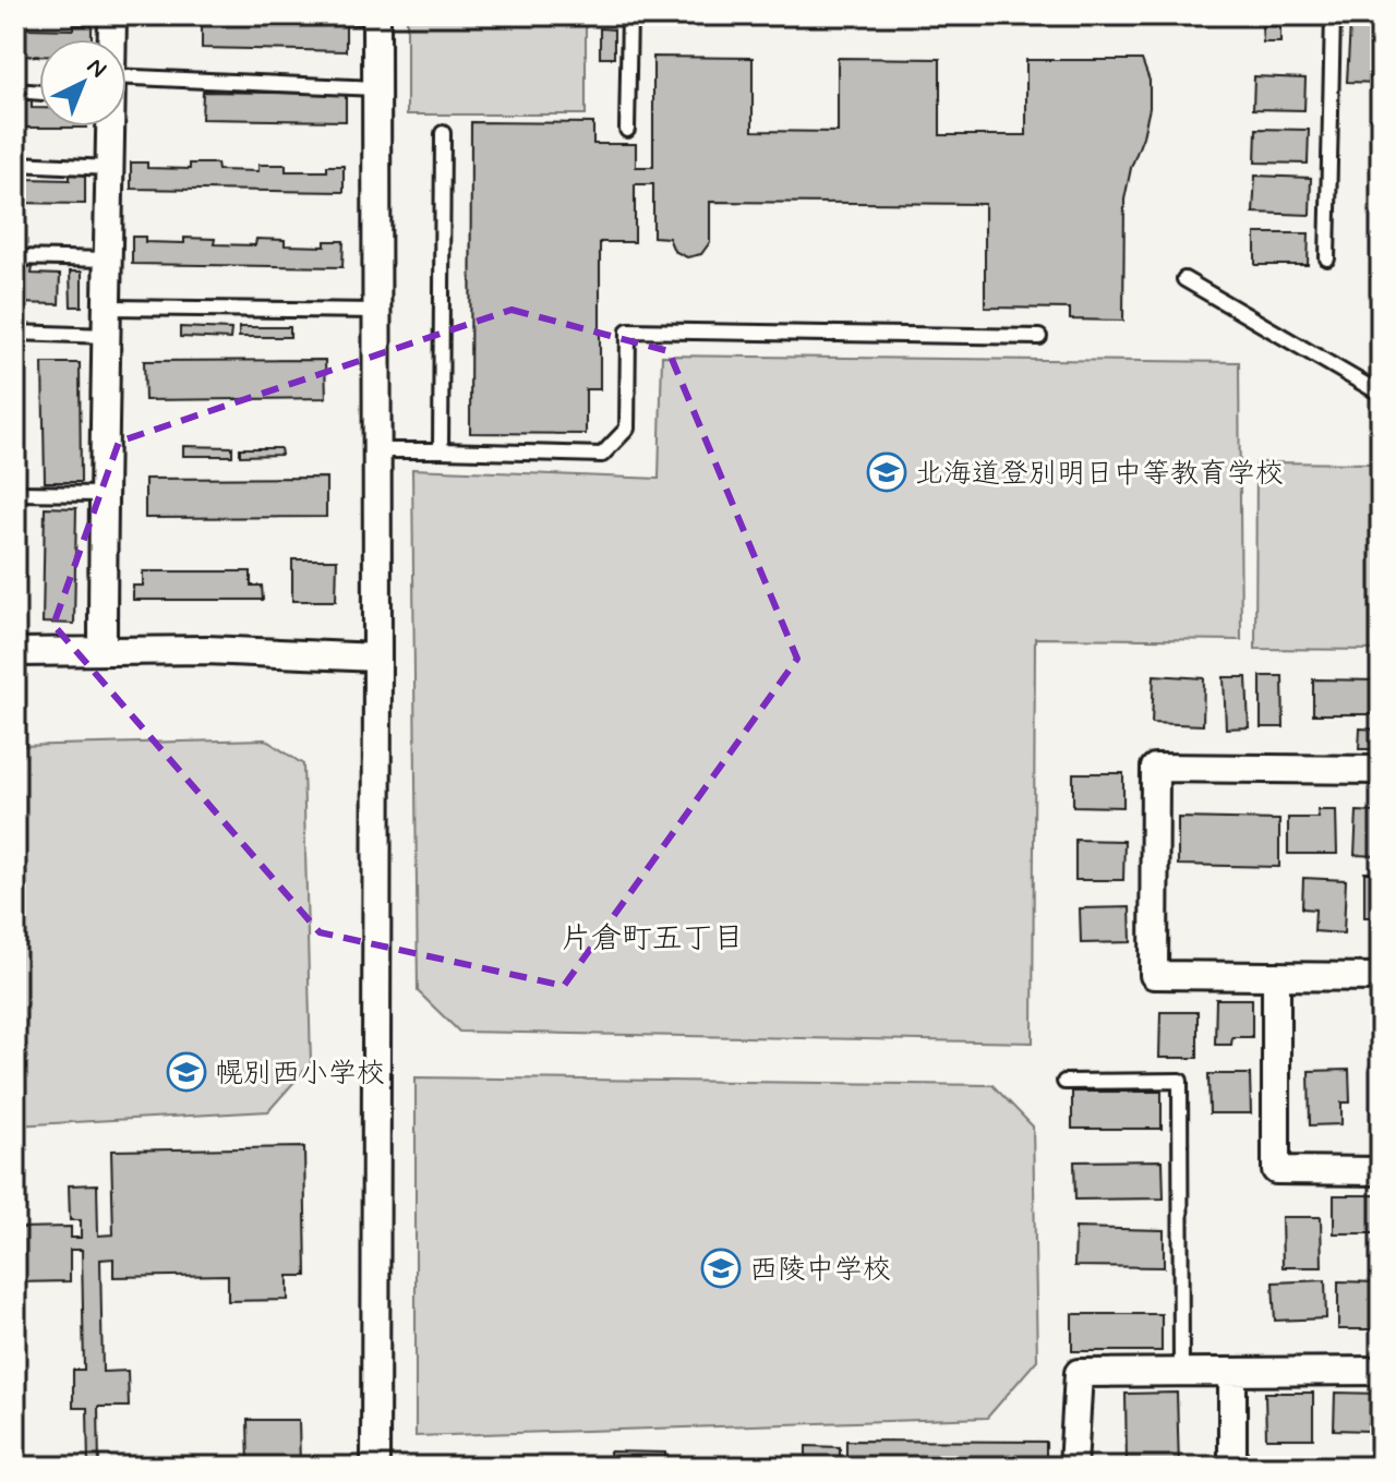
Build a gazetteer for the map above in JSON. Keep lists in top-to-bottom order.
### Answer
{
  "districts": ["片倉町五丁目"],
  "places": {
    "school or university": ["北海道登別明日中等教育学校", "幌別西小学校", "西陵中学校"]
  },
  "north": "top right"
}
